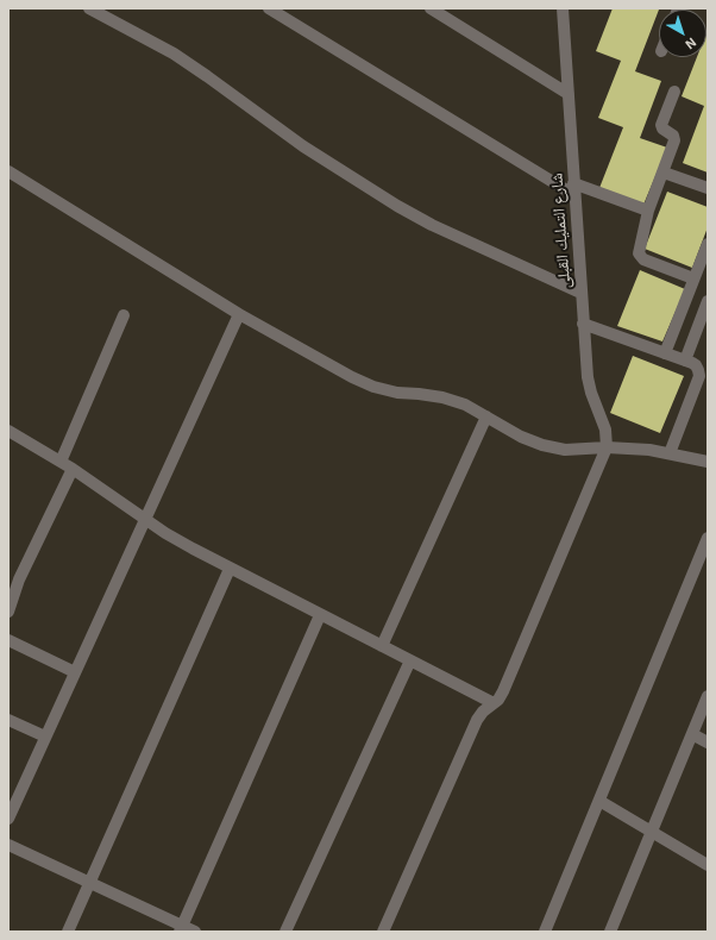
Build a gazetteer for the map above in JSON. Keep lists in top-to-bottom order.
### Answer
{
  "streets": {
    "street": ["شارع التمليك القبلى"]
  },
  "north": "bottom right"
}
